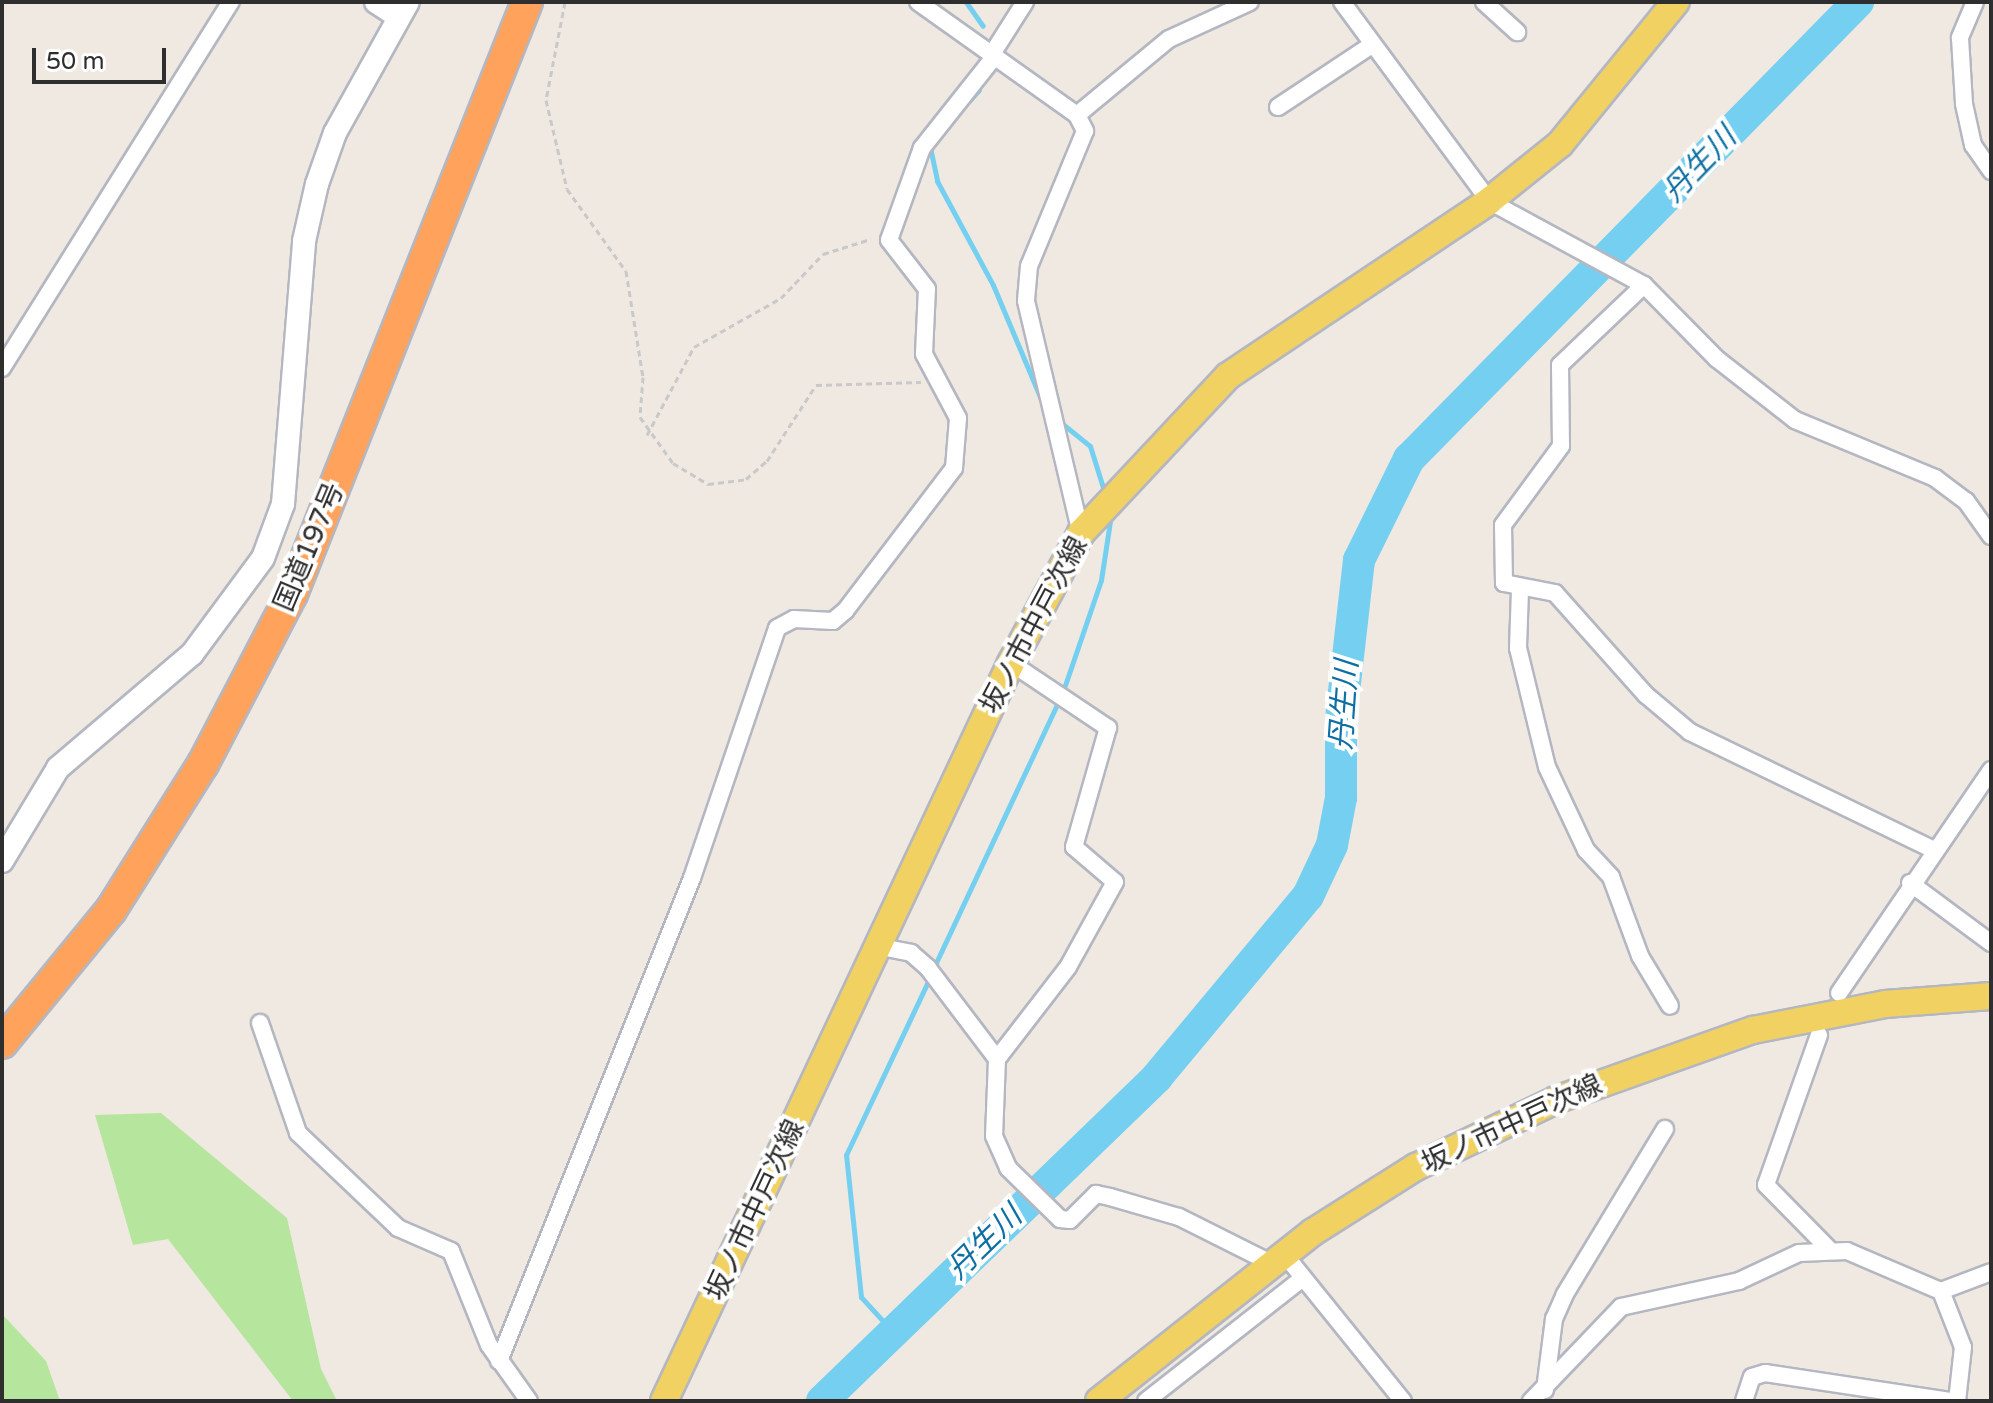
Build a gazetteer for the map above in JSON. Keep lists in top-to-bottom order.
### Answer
{
  "streets": {
    "highway": ["国道197号"],
    "main road": ["坂ノ市中戸次線"]
  },
  "water": ["丹生川"],
  "scale_bar": "50 m"
}
